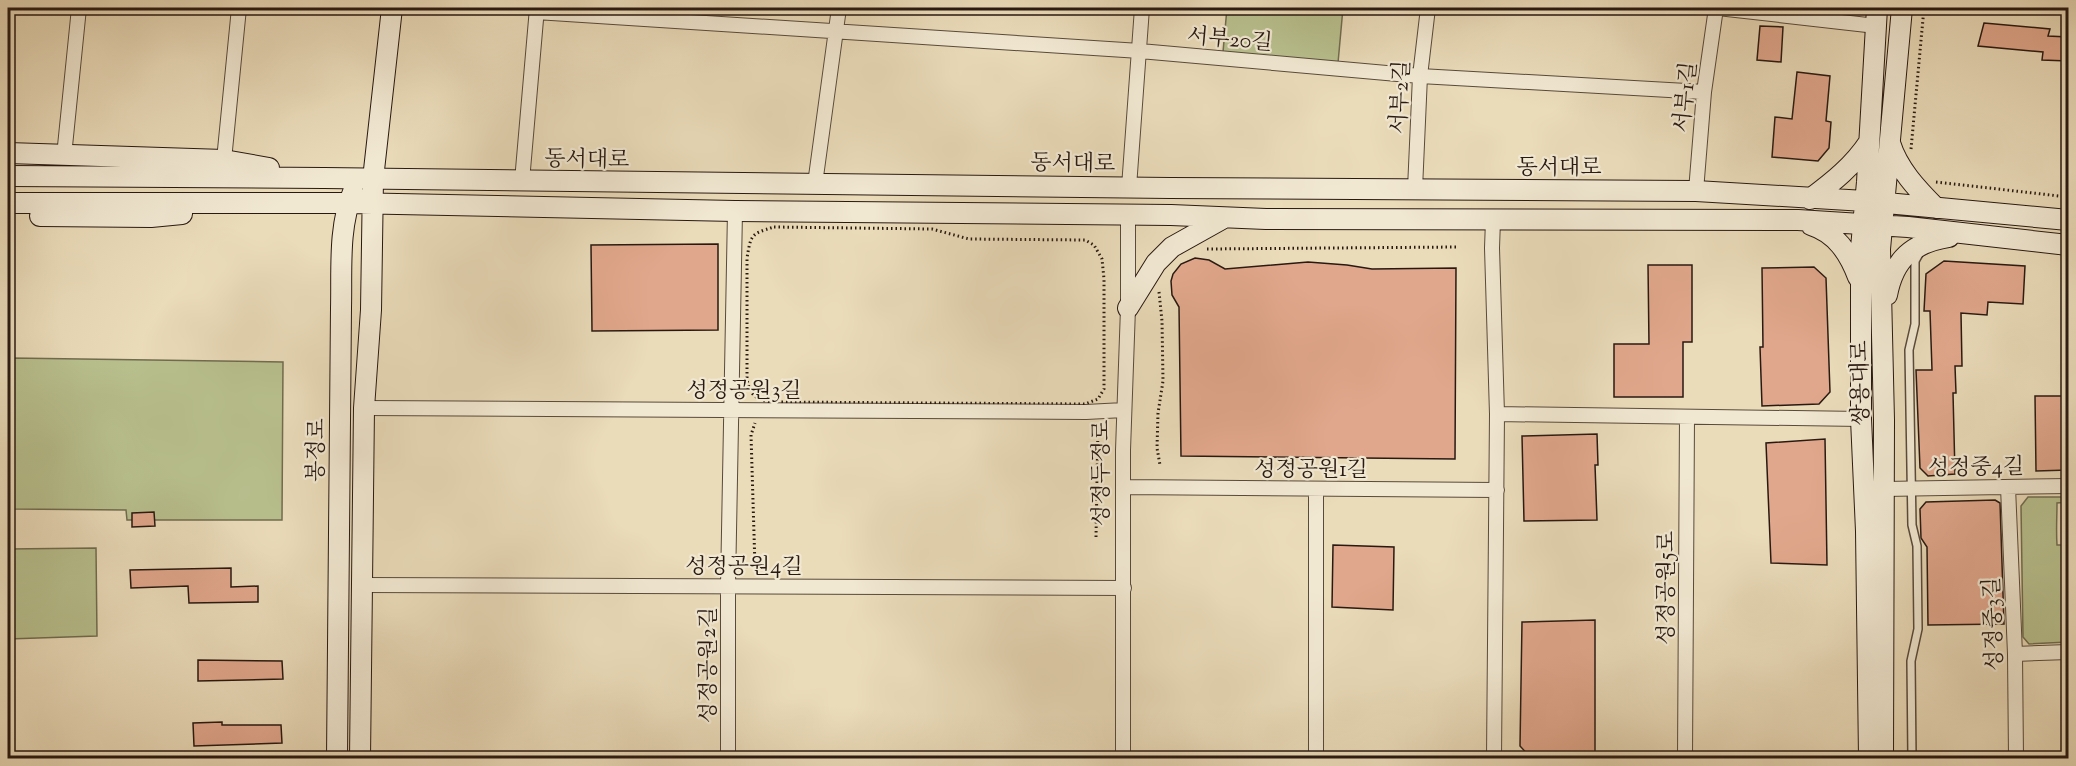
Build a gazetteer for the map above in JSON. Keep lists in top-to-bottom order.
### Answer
{
  "streets": {
    "main road": [
      "동서대로",
      "쌍용대로",
      "봉정로",
      "성정두정로"
    ],
    "street": [
      "서부20길",
      "서부2길",
      "서부1길",
      "성정공원3길",
      "성정중4길",
      "성정공원1길",
      "성정공원4길",
      "성정공원5로",
      "성정중3길",
      "성정공원2길"
    ]
  },
  "crossings": [
    ["서부20길", "서부2길"],
    ["서부20길", "서부1길"],
    ["서부2길", "동서대로"],
    ["서부1길", "동서대로"],
    ["동서대로", "쌍용대로"],
    ["동서대로", "봉정로"],
    ["동서대로", "성정두정로"],
    ["쌍용대로", "성정중4길"],
    ["성정공원3길", "봉정로"],
    ["성정공원3길", "성정두정로"],
    ["성정공원3길", "성정공원2길"],
    ["봉정로", "성정공원4길"],
    ["성정중4길", "성정중3길"],
    ["성정공원1길", "성정두정로"],
    ["성정두정로", "성정공원4길"],
    ["성정공원4길", "성정공원2길"]
  ]
}
